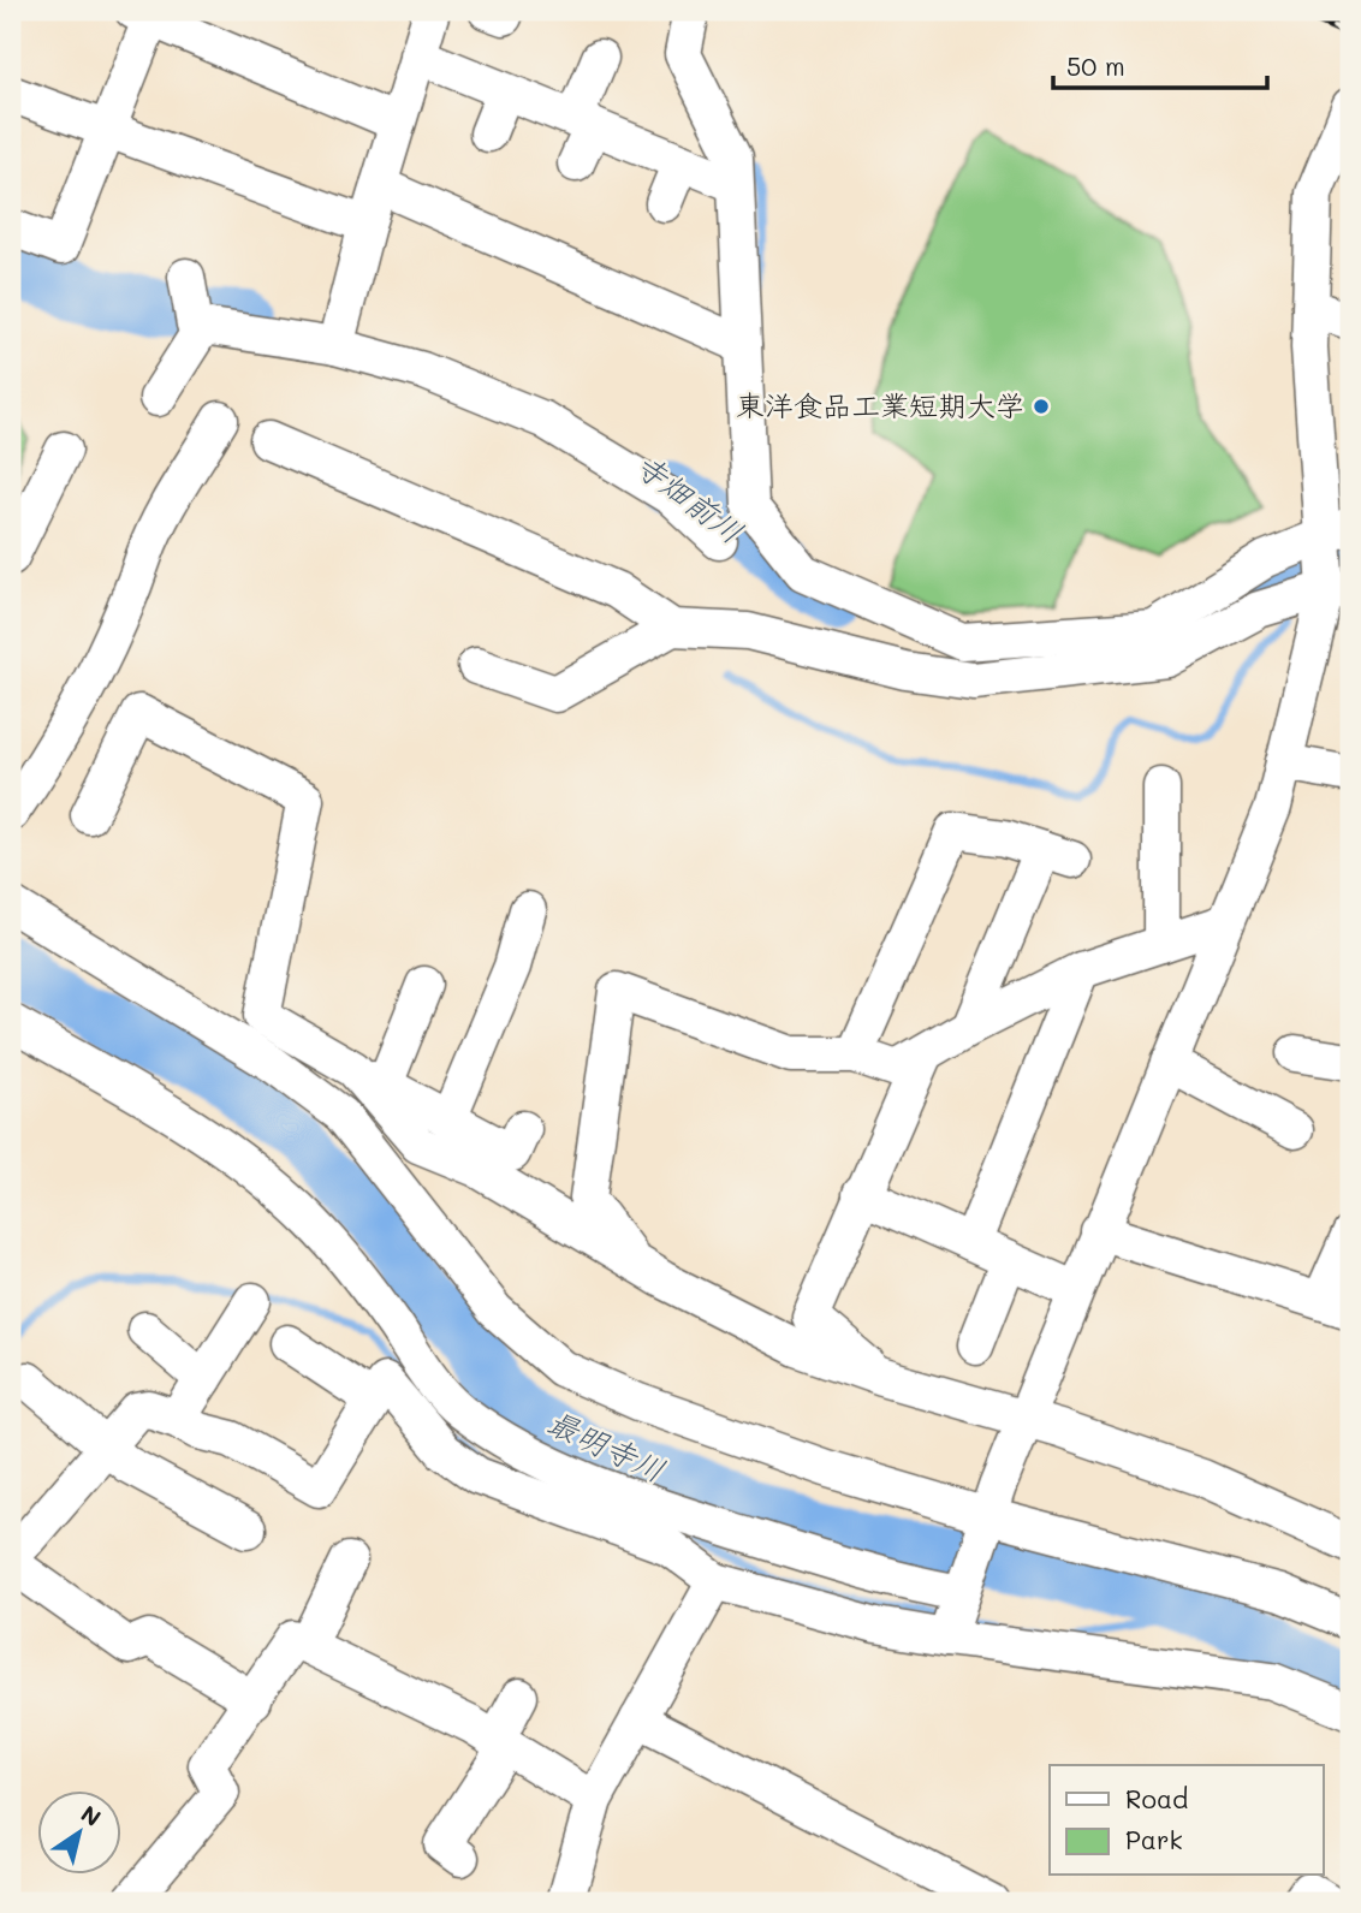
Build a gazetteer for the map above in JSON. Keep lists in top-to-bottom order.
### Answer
{
  "water": ["寺畑前川", "最明寺川"],
  "places": ["東洋食品工業短期大学"],
  "legend": ["Road", "Park"],
  "scale_bar": "50 m",
  "north": "top right"
}
